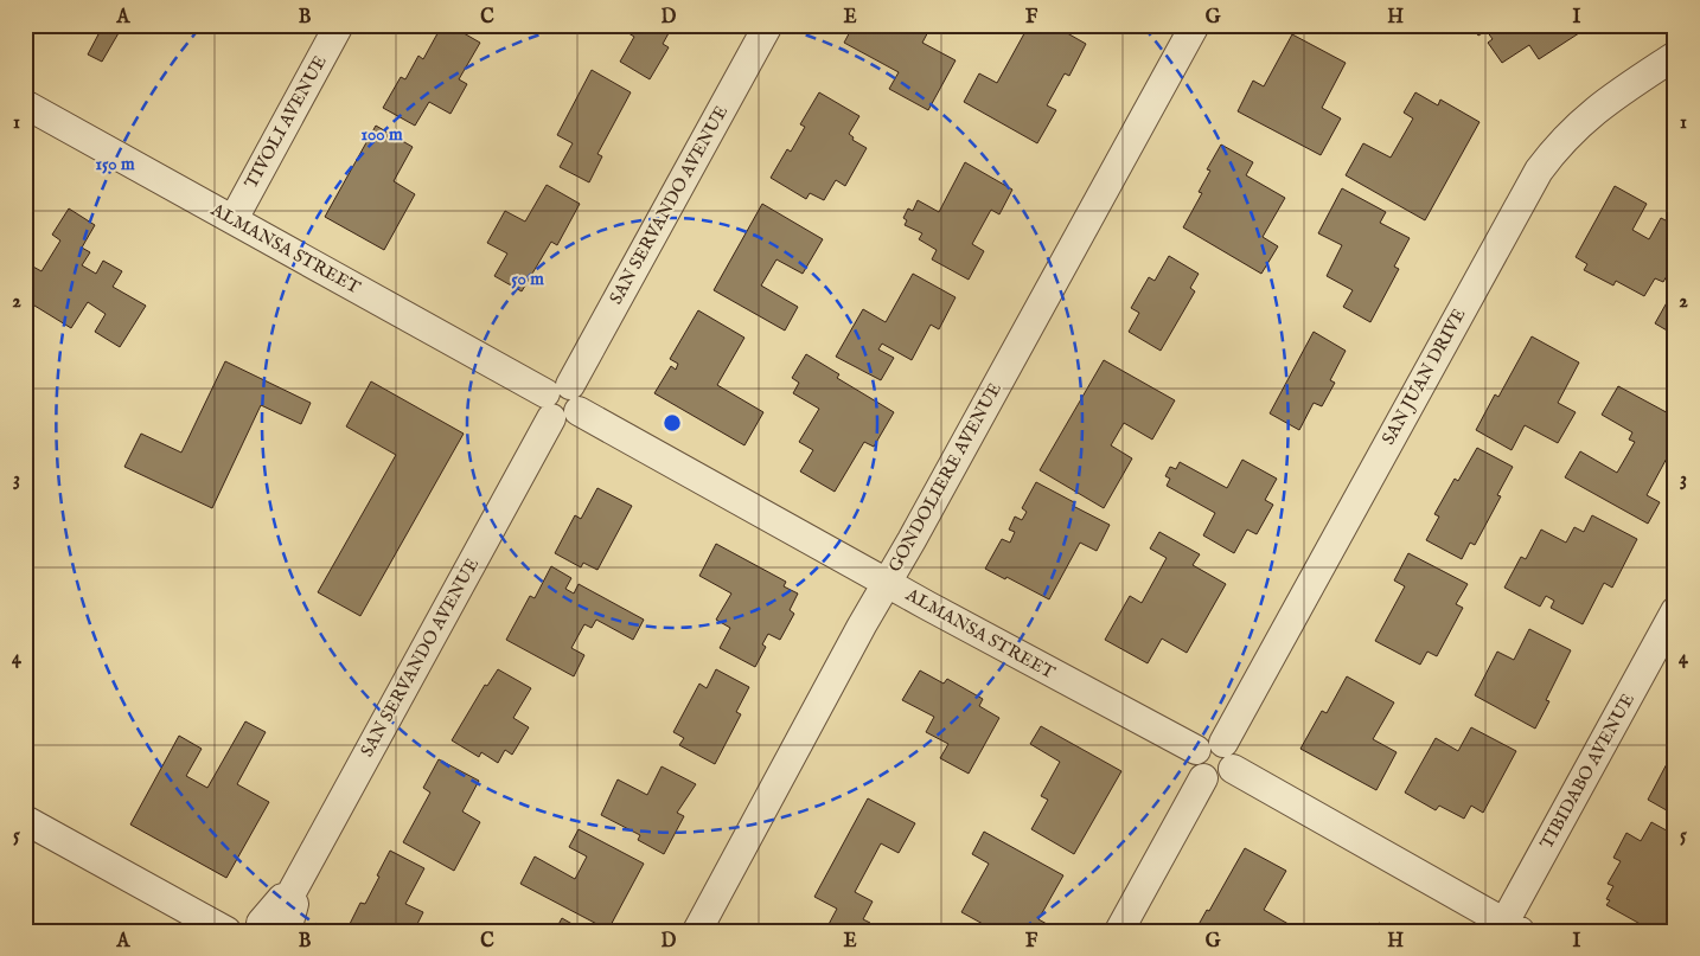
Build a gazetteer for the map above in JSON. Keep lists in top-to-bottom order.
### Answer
{
  "streets": {
    "street": [
      "TIVOLI AVENUE",
      "SAN SERVANDO AVENUE",
      "ALMANSA STREET",
      "SAN JUAN DRIVE",
      "GONDOLIERE AVENUE",
      "TIBIDABO AVENUE"
    ]
  },
  "crossings": [
    ["TIVOLI AVENUE", "ALMANSA STREET"],
    ["SAN SERVANDO AVENUE", "ALMANSA STREET"],
    ["ALMANSA STREET", "SAN JUAN DRIVE"],
    ["ALMANSA STREET", "GONDOLIERE AVENUE"]
  ],
  "grid": {
    "columns": [
      "A",
      "B",
      "C",
      "D",
      "E",
      "F",
      "G",
      "H",
      "I"
    ],
    "rows": [
      "1",
      "2",
      "3",
      "4",
      "5"
    ]
  },
  "rings": ["100 m", "150 m", "50 m"]
}
